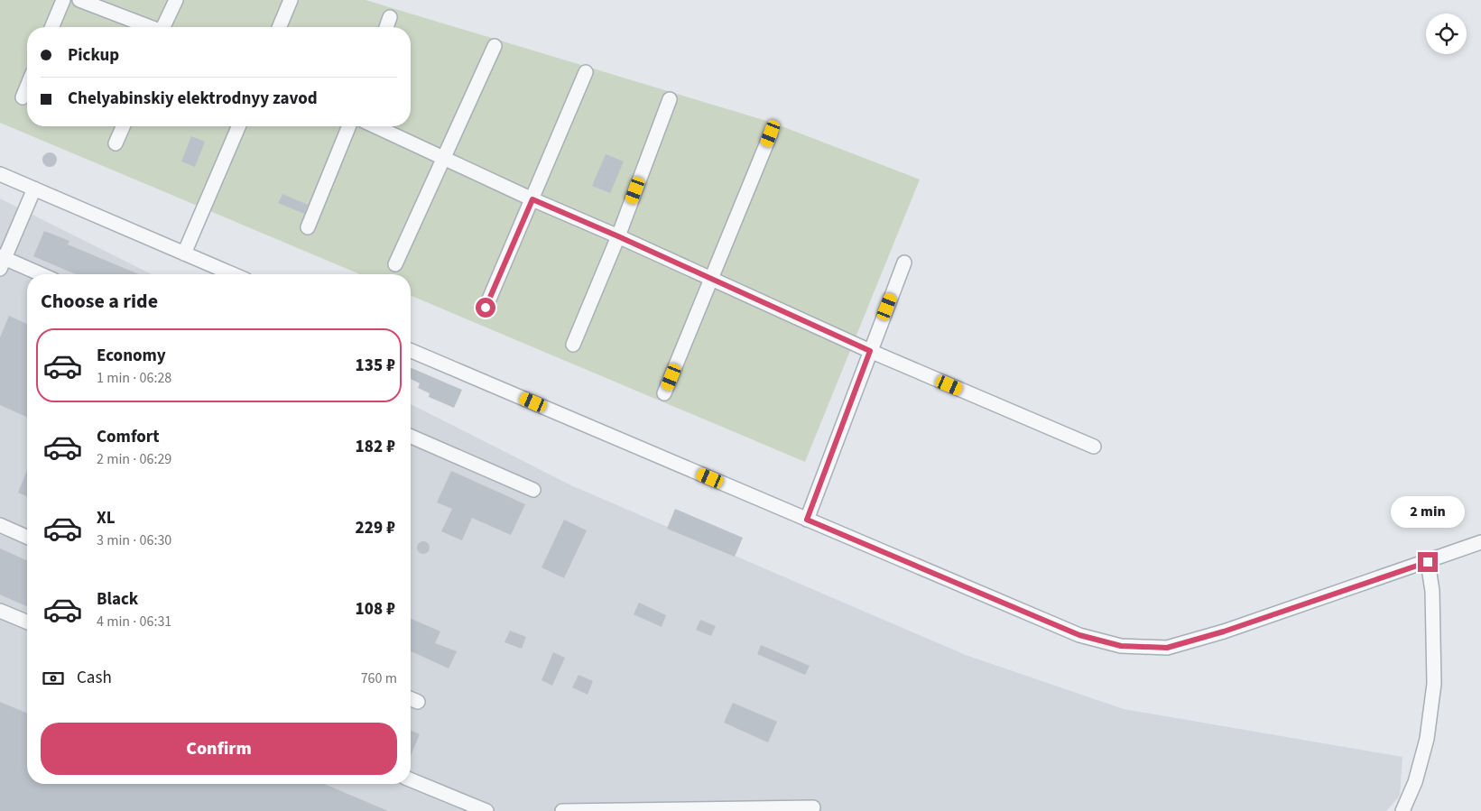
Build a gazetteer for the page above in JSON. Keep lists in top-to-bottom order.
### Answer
{
  "page": {
    "banner": ["Pickup", "Chelyabinskiy elektrodnyy zavod"],
    "heading": "Choose a ride",
    "list": [
      {
        "name": "Economy",
        "note": "1 min · 06:28",
        "value": "135 ₽"
      },
      {
        "name": "Comfort",
        "note": "2 min · 06:29",
        "value": "182 ₽"
      },
      {
        "name": "XL",
        "note": "3 min · 06:30",
        "value": "229 ₽"
      },
      {
        "name": "Black",
        "note": "4 min · 06:31",
        "value": "108 ₽"
      }
    ],
    "bubble": "2 min",
    "pay": ["Cash", "760 m"],
    "buttons": "Confirm"
  }
}
